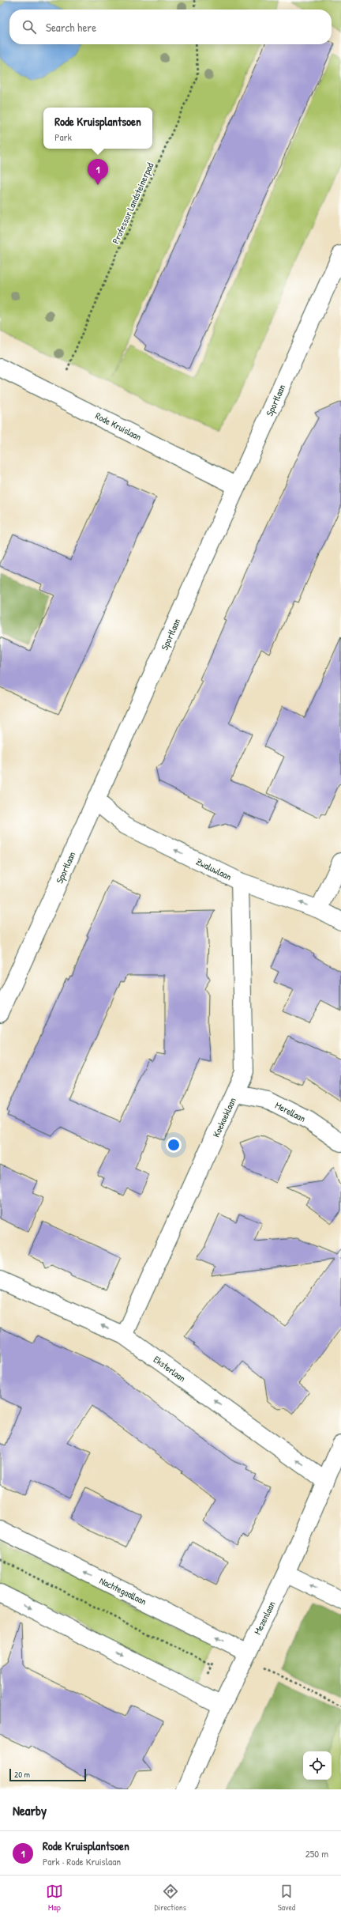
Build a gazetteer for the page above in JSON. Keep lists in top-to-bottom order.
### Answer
{
  "streets": {
    "street": [
      "Sportlaan",
      "Rode Kruislaan",
      "Zwaluwlaan",
      "Merellaan",
      "Koekoeklaan",
      "Eksterlaan",
      "Nachtegaallaan",
      "Mezenlaan"
    ],
    "path": ["Professor Landsteinerpad"]
  },
  "crossings": [
    ["Sportlaan", "Rode Kruislaan"],
    ["Sportlaan", "Zwaluwlaan"],
    ["Zwaluwlaan", "Koekoeklaan"],
    ["Merellaan", "Koekoeklaan"],
    ["Koekoeklaan", "Eksterlaan"],
    ["Eksterlaan", "Mezenlaan"],
    ["Nachtegaallaan", "Mezenlaan"]
  ],
  "one_way": ["Zwaluwlaan", "Eksterlaan"],
  "scale_bar": "20 m",
  "page": {
    "search": "Search here",
    "popup": ["Rode Kruisplantsoen", "Park"],
    "pins": "1",
    "scale": "20 m",
    "heading": "Nearby",
    "list": [
      {
        "mark": "1",
        "name": "Rode Kruisplantsoen",
        "note": "Park · Rode Kruislaan",
        "value": "250 m"
      }
    ],
    "nav": ["Map", "Directions", "Saved"]
  }
}
